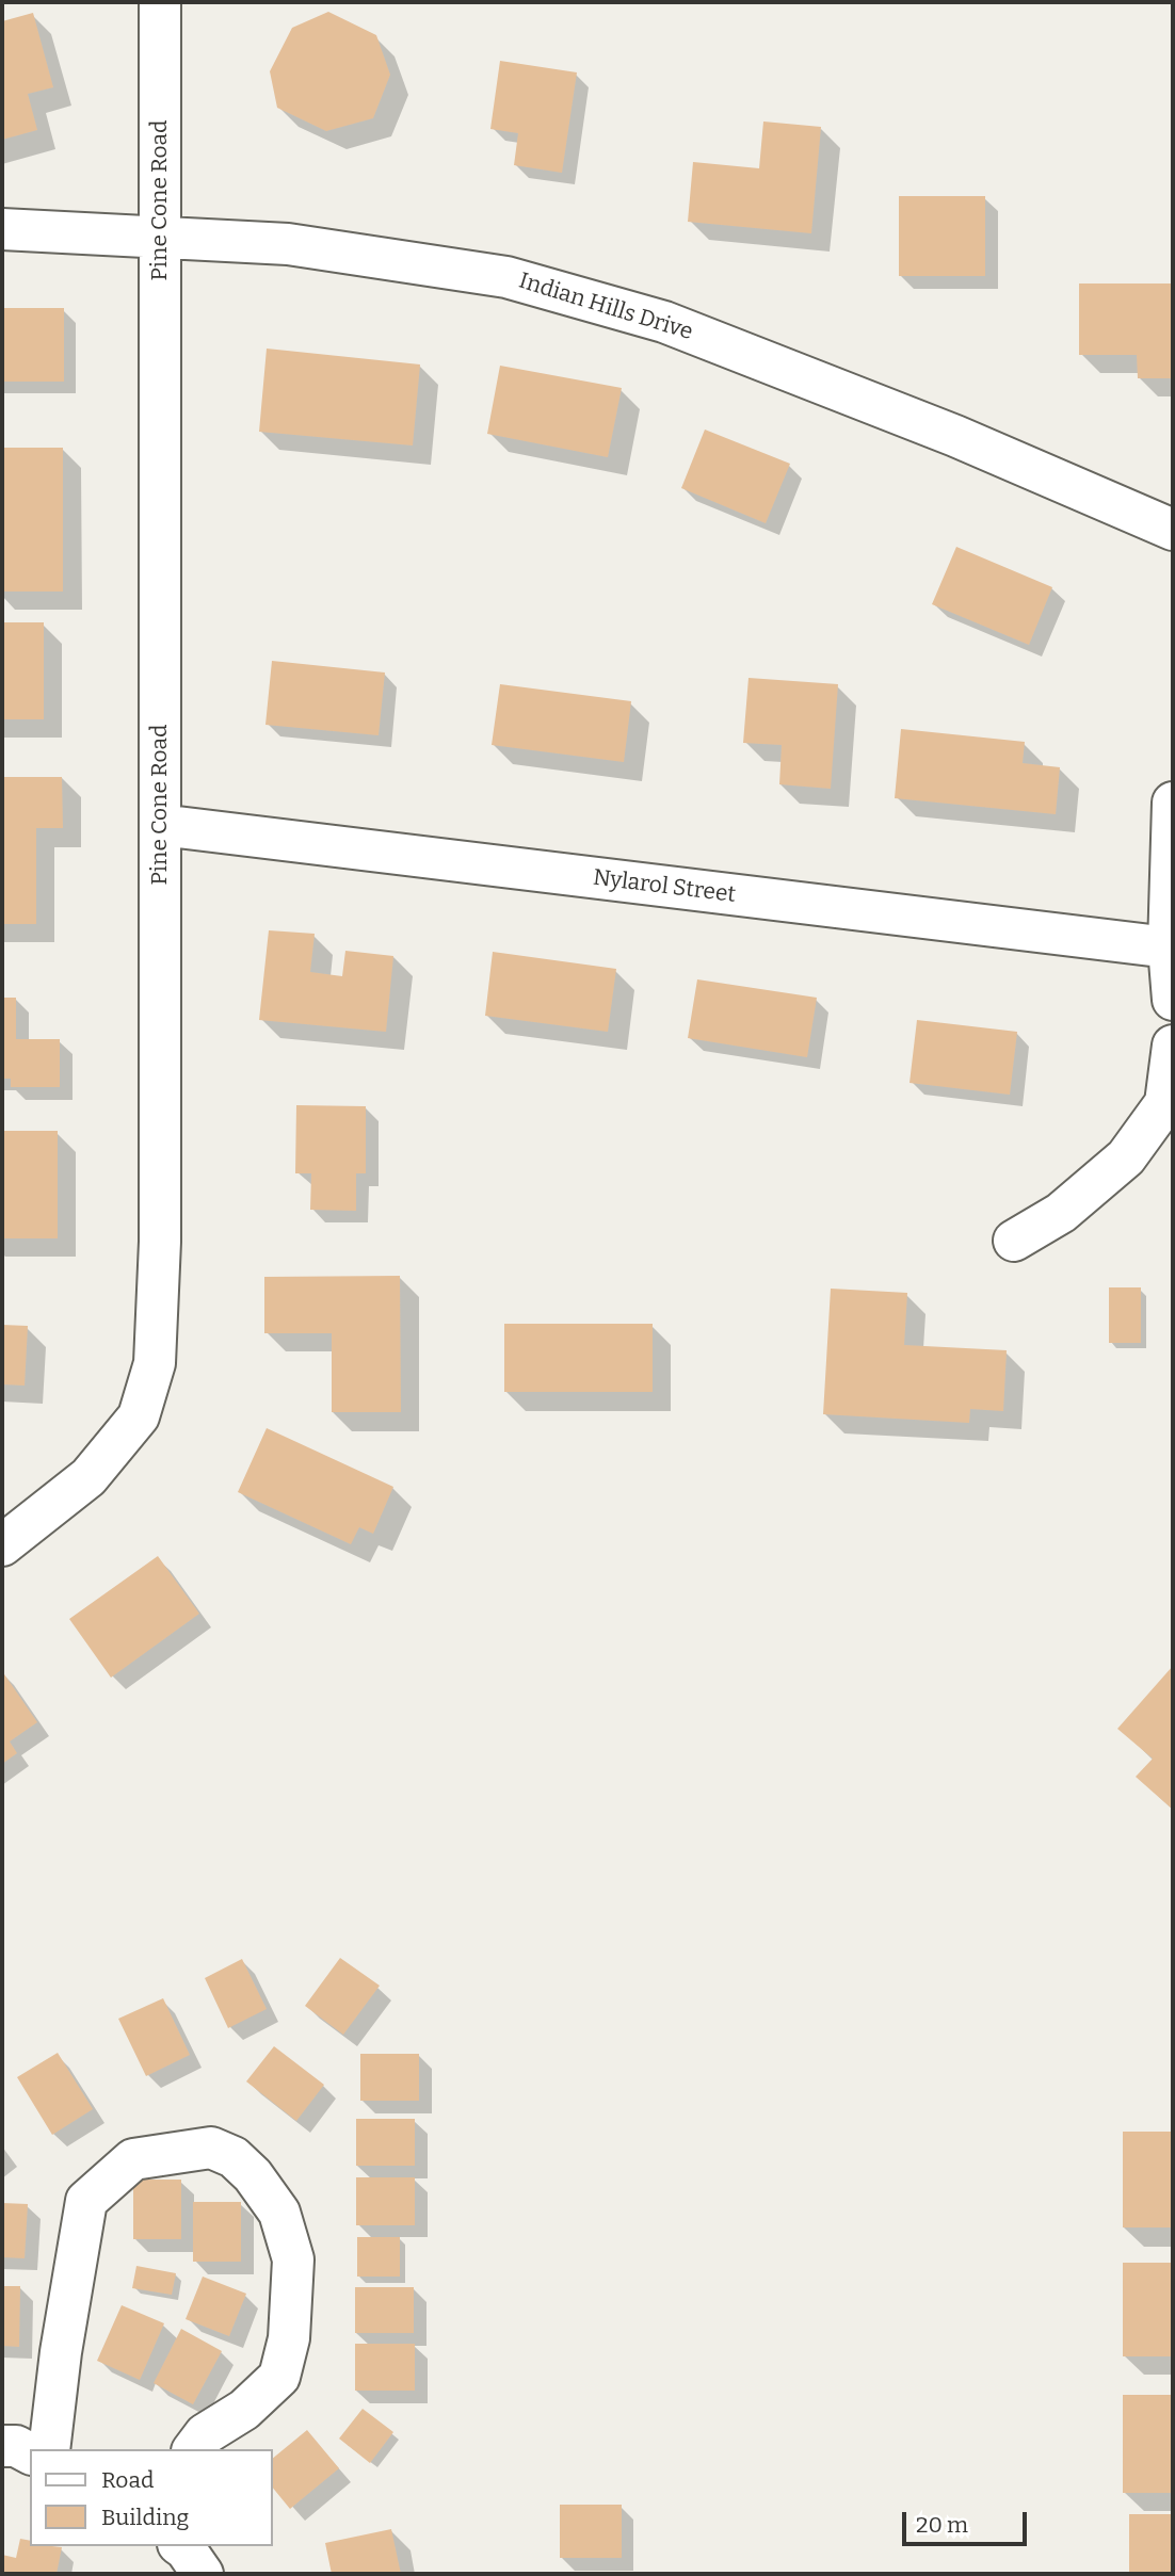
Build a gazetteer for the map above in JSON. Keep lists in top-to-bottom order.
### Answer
{
  "streets": {
    "street": ["Pine Cone Road", "Indian Hills Drive", "Nylarol Street"]
  },
  "crossings": [
    ["Pine Cone Road", "Indian Hills Drive"],
    ["Pine Cone Road", "Nylarol Street"]
  ],
  "legend": ["Road", "Building"],
  "scale_bar": "20 m"
}
